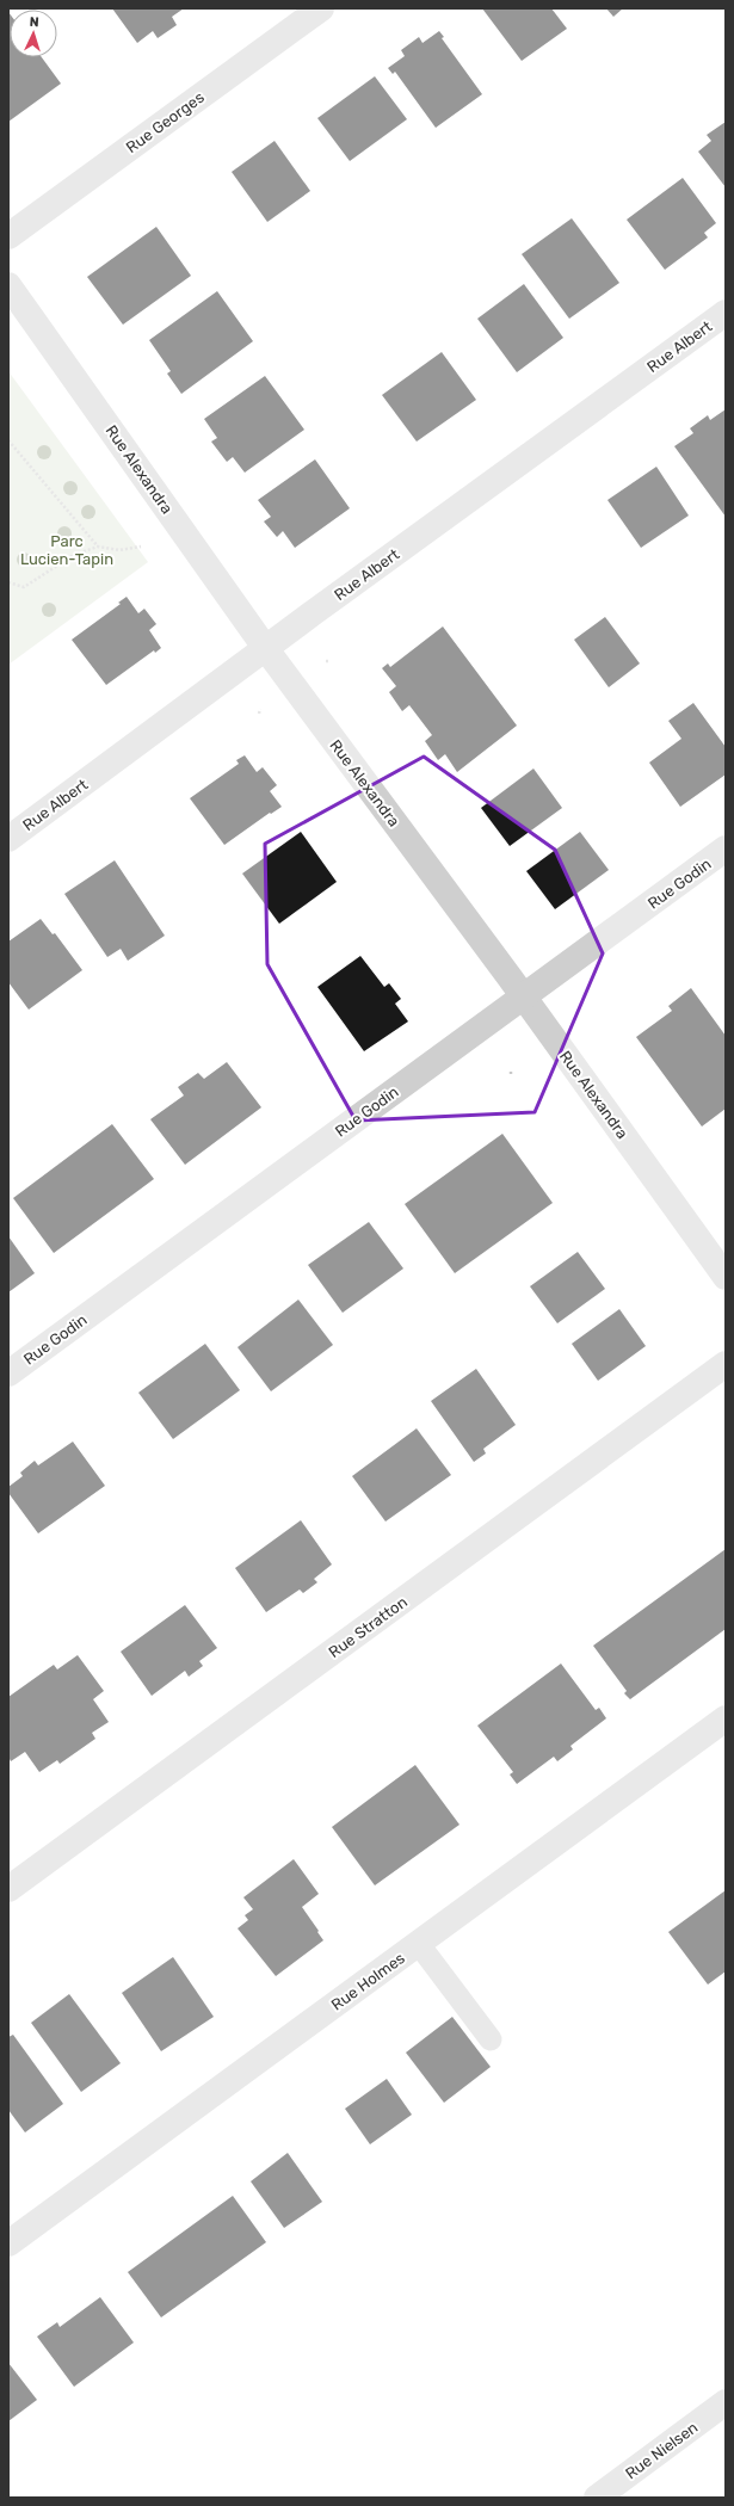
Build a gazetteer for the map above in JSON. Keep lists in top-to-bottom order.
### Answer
{
  "streets": {
    "street": [
      "Rue Georges",
      "Rue Albert",
      "Rue Alexandra",
      "Rue Godin",
      "Rue Stratton",
      "Rue Holmes",
      "Rue Nielsen"
    ]
  },
  "crossings": [
    ["Rue Albert", "Rue Alexandra"],
    ["Rue Alexandra", "Rue Godin"]
  ],
  "parks": ["Parc Lucien-Tapin"],
  "north": "top"
}
